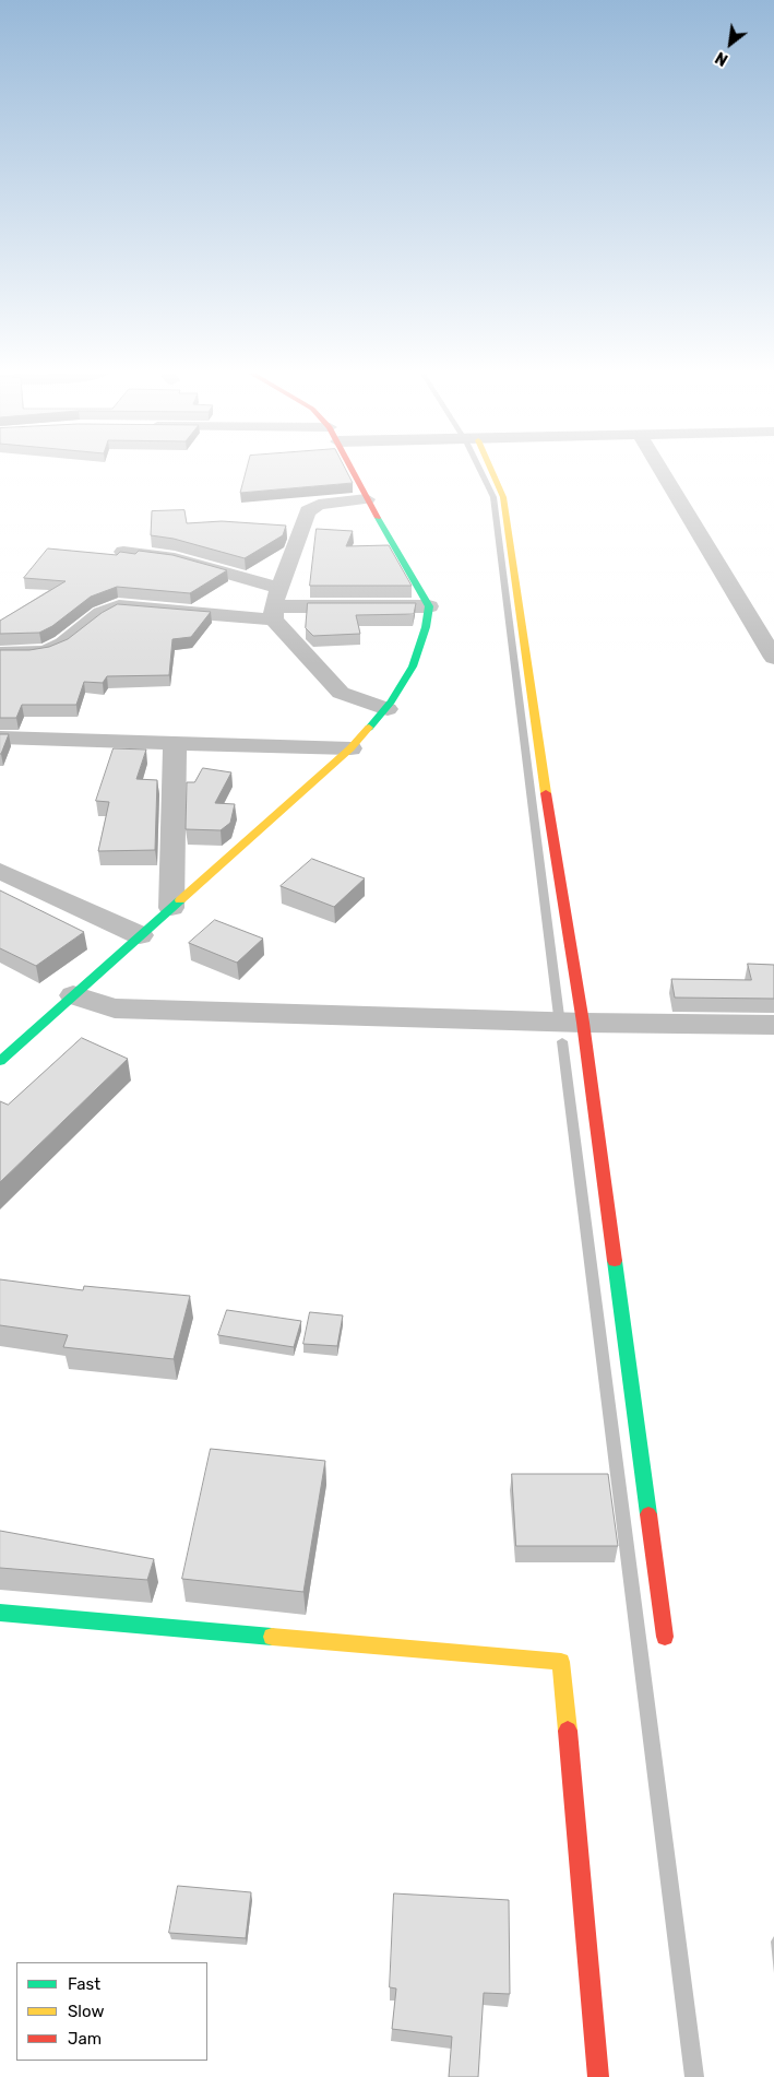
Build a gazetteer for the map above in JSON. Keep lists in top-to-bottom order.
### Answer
{
  "legend": ["Fast", "Slow", "Jam"],
  "north": "bottom left"
}
